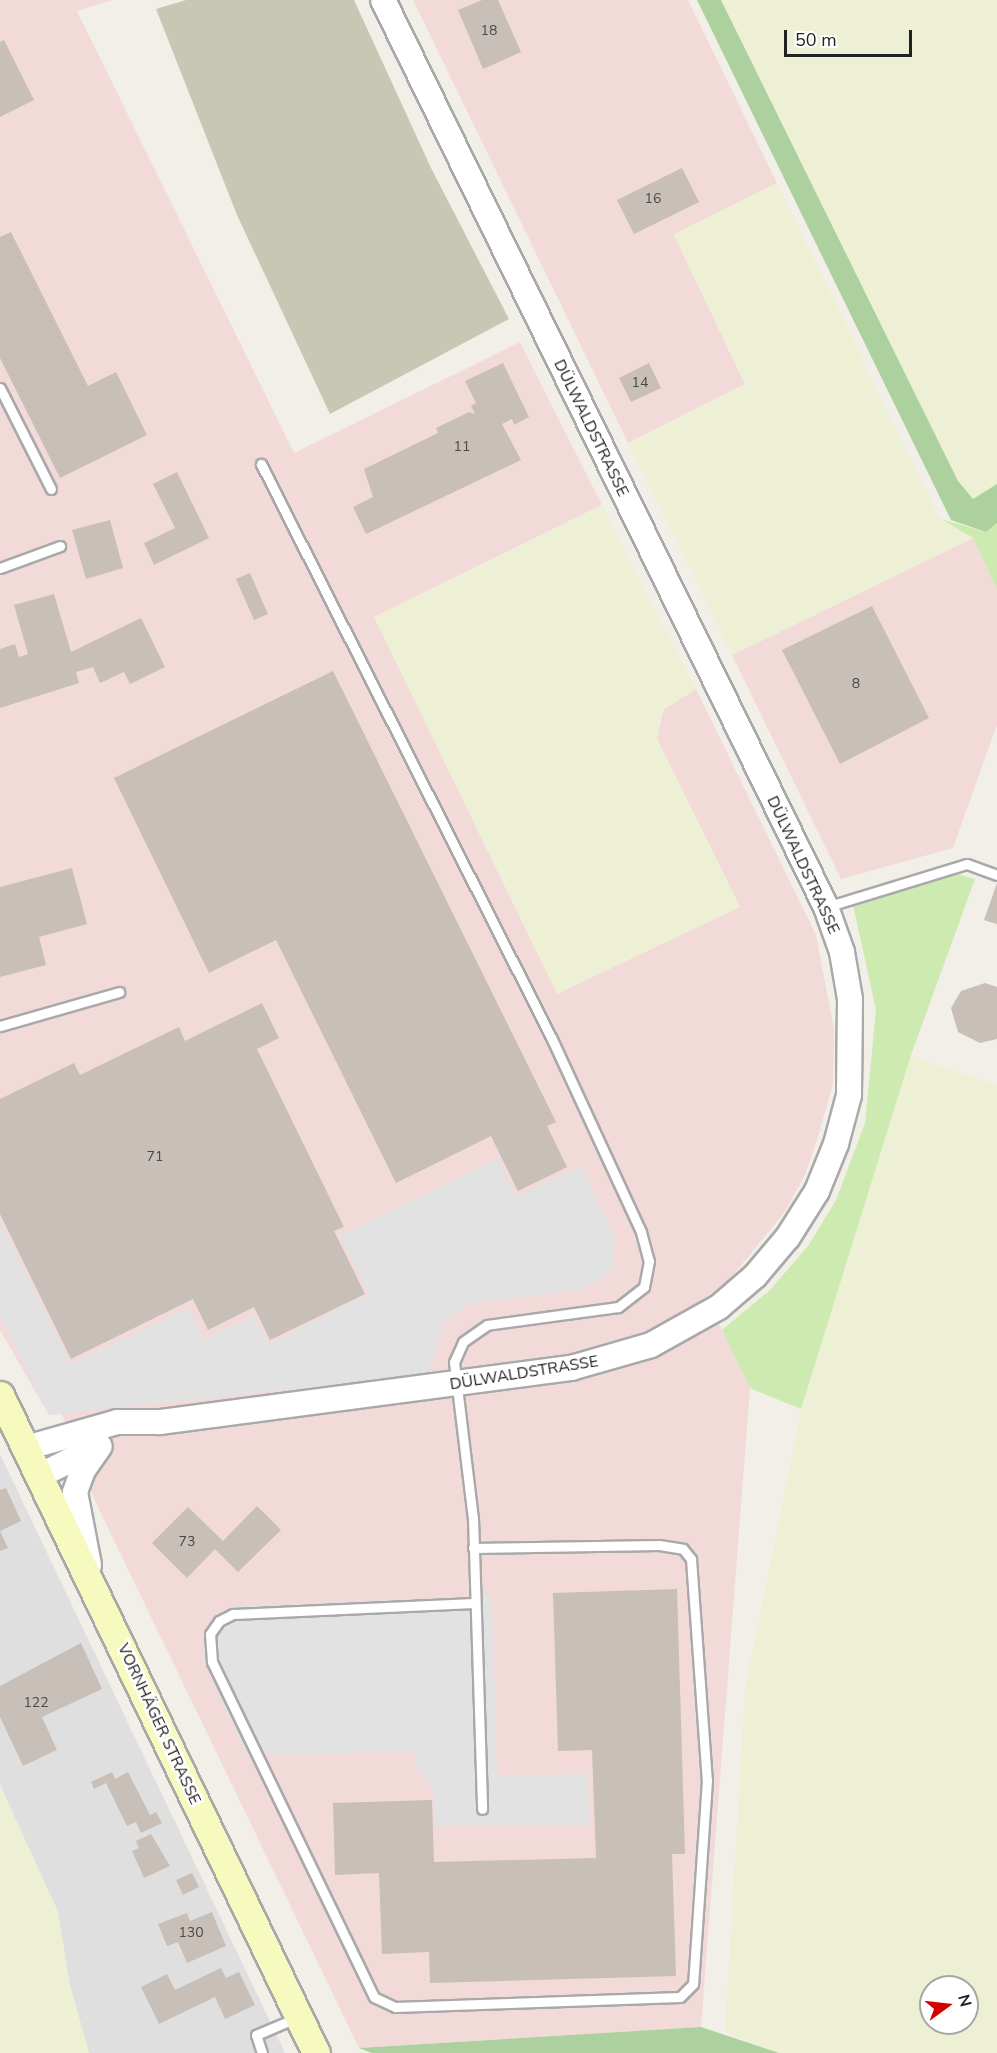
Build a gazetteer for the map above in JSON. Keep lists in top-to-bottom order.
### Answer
{
  "streets": {
    "main road": ["VORNHÄGER STRASSE"],
    "street": ["DÜLWALDSTRASSE"]
  },
  "crossings": [
    ["DÜLWALDSTRASSE", "VORNHÄGER STRASSE"]
  ],
  "house_numbers": [
    "18",
    "16",
    "14",
    "11",
    "8",
    "71",
    "73",
    "122",
    "130"
  ],
  "scale_bar": "50 m",
  "north": "right"
}
